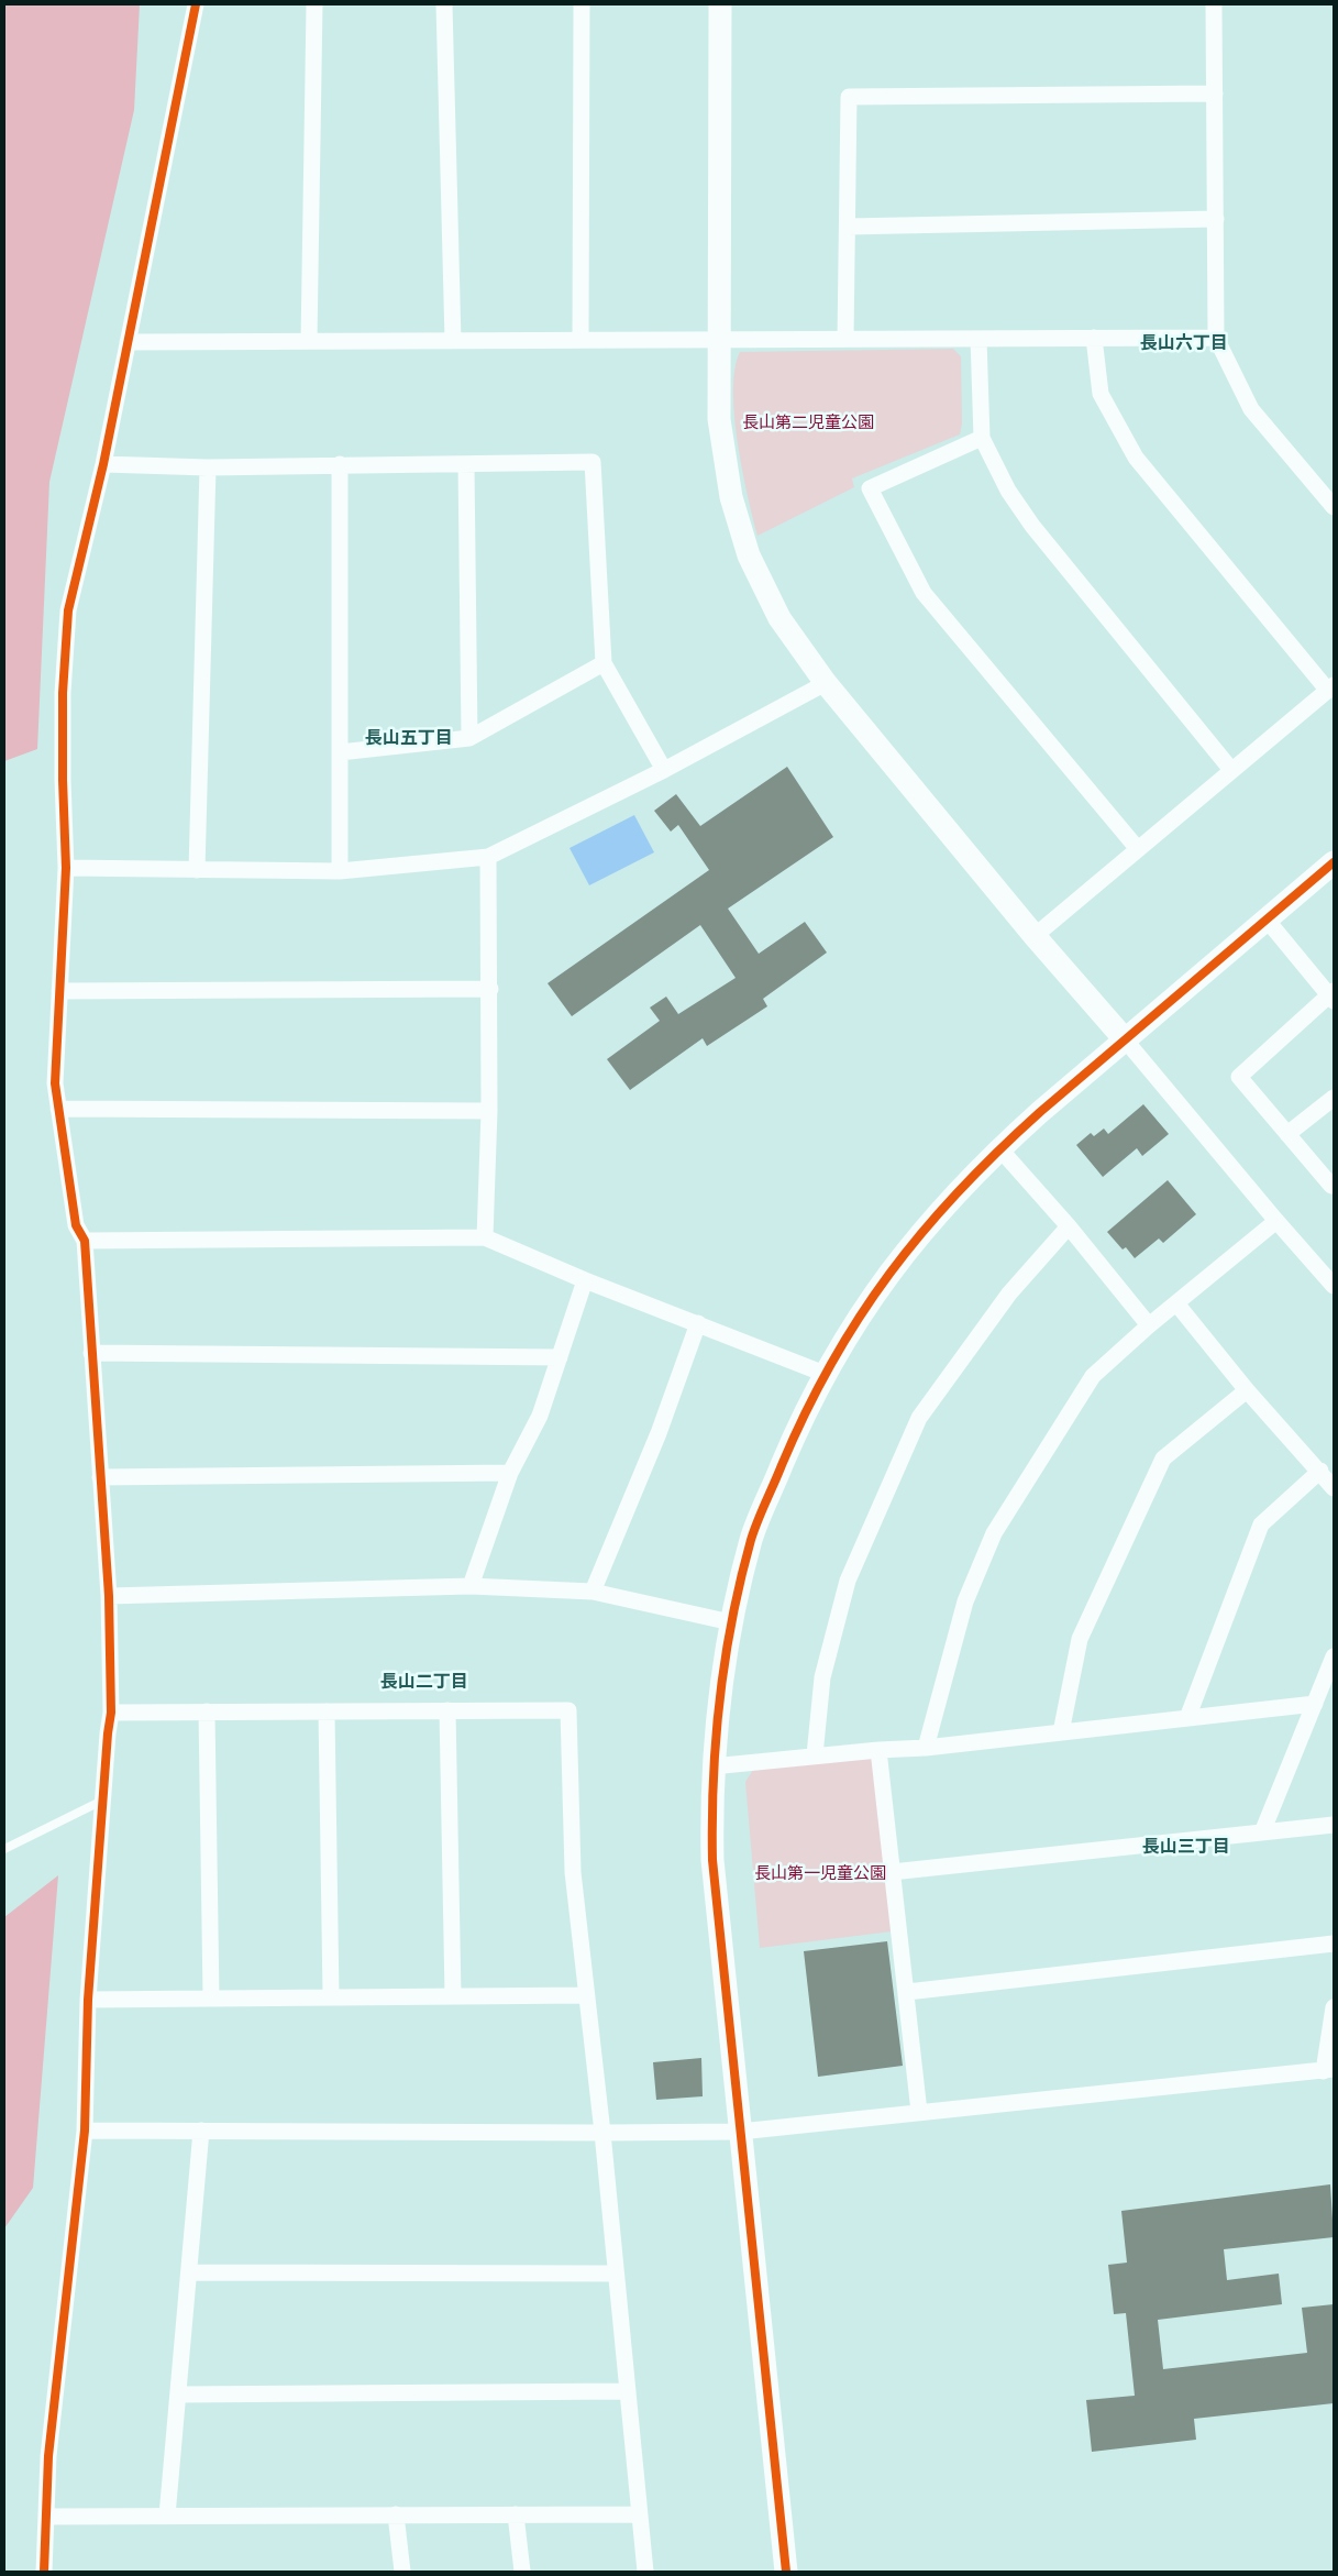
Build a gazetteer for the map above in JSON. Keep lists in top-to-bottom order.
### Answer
{
  "districts": [
    "長山六丁目",
    "長山五丁目",
    "長山二丁目",
    "長山三丁目"
  ],
  "parks": ["長山第二児童公園", "長山第一児童公園"]
}
